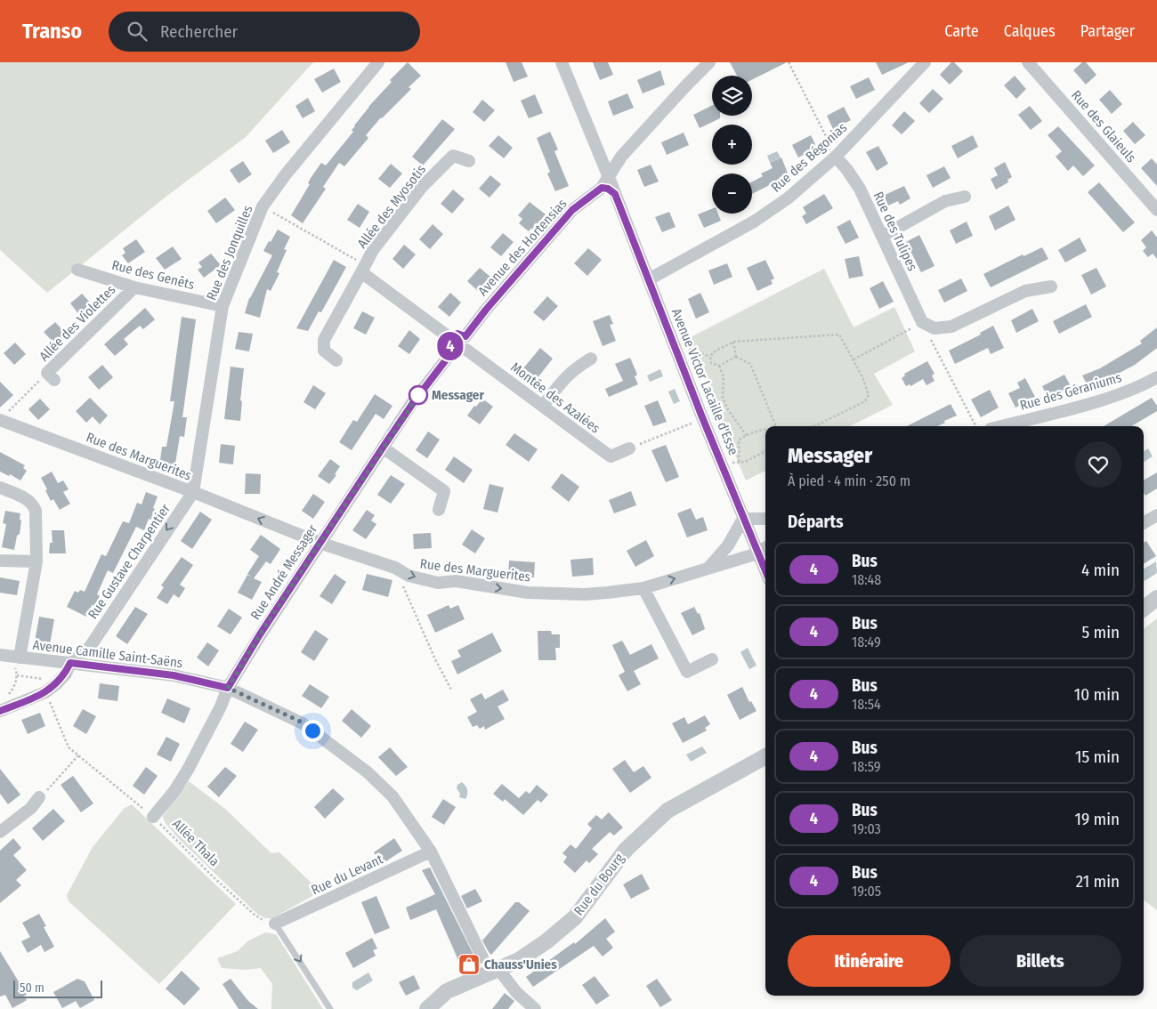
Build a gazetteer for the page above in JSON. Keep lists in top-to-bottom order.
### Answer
{
  "streets": {
    "street": [
      "Rue des Glaieuls",
      "Rue des Bégonias",
      "Allée des Myosotis",
      "Rue des Tulipes",
      "Avenue des Hortensias",
      "Rue des Jonquilles",
      "Rue des Genêts",
      "Allée des Violettes",
      "Avenue Victor Lacaille d'Esse",
      "Rue des Géraniums",
      "Montée des Azalées",
      "Rue des Marguerites",
      "Rue Gustave Charpentier",
      "Rue André Messager",
      "Avenue Camille Saint-Saëns",
      "Rue du Levant",
      "Rue du Bourg"
    ],
    "path": ["Allée Thala"]
  },
  "crossings": [
    ["Rue des Bégonias", "Rue des Tulipes"],
    ["Rue des Bégonias", "Avenue Victor Lacaille d'Esse"],
    ["Avenue des Hortensias", "Avenue Victor Lacaille d'Esse"],
    ["Avenue des Hortensias", "Montée des Azalées"],
    ["Avenue des Hortensias", "Rue André Messager"],
    ["Rue des Jonquilles", "Rue des Genêts"],
    ["Rue des Jonquilles", "Rue des Marguerites"],
    ["Rue des Jonquilles", "Rue Gustave Charpentier"],
    ["Rue des Genêts", "Allée des Violettes"],
    ["Avenue Victor Lacaille d'Esse", "Rue des Marguerites"],
    ["Montée des Azalées", "Rue André Messager"],
    ["Rue des Marguerites", "Rue Gustave Charpentier"],
    ["Rue des Marguerites", "Rue André Messager"],
    ["Rue Gustave Charpentier", "Avenue Camille Saint-Saëns"],
    ["Rue Gustave Charpentier", "Allée Thala"],
    ["Rue André Messager", "Avenue Camille Saint-Saëns"],
    ["Rue André Messager", "Allée Thala"],
    ["Avenue Camille Saint-Saëns", "Rue du Levant"],
    ["Allée Thala", "Rue du Levant"]
  ],
  "one_way": ["Rue Gustave Charpentier"],
  "places": {
    "other": ["Messager"],
    "shop": ["Chauss'Unies"]
  },
  "lines": ["bus line 4"],
  "scale_bar": "50 m",
  "page": {
    "header": "Transo",
    "search": "Rechercher",
    "nav": ["Carte", "Calques", "Partager"],
    "on_map": "4",
    "map_buttons": ["+", "−"],
    "heading": [
      ["Messager", "À pied · 4 min · 250 m"],
      "Départs"
    ],
    "list": [
      {
        "mark": "4",
        "name": "Bus",
        "note": "18:48",
        "value": "4 min"
      },
      {
        "mark": "4",
        "name": "Bus",
        "note": "18:49",
        "value": "5 min"
      },
      {
        "mark": "4",
        "name": "Bus",
        "note": "18:54",
        "value": "10 min"
      },
      {
        "mark": "4",
        "name": "Bus",
        "note": "18:59",
        "value": "15 min"
      },
      {
        "mark": "4",
        "name": "Bus",
        "note": "19:03",
        "value": "19 min"
      },
      {
        "mark": "4",
        "name": "Bus",
        "note": "19:05",
        "value": "21 min"
      }
    ],
    "buttons": ["Itinéraire", "Billets"],
    "scale": "50 m"
  }
}
